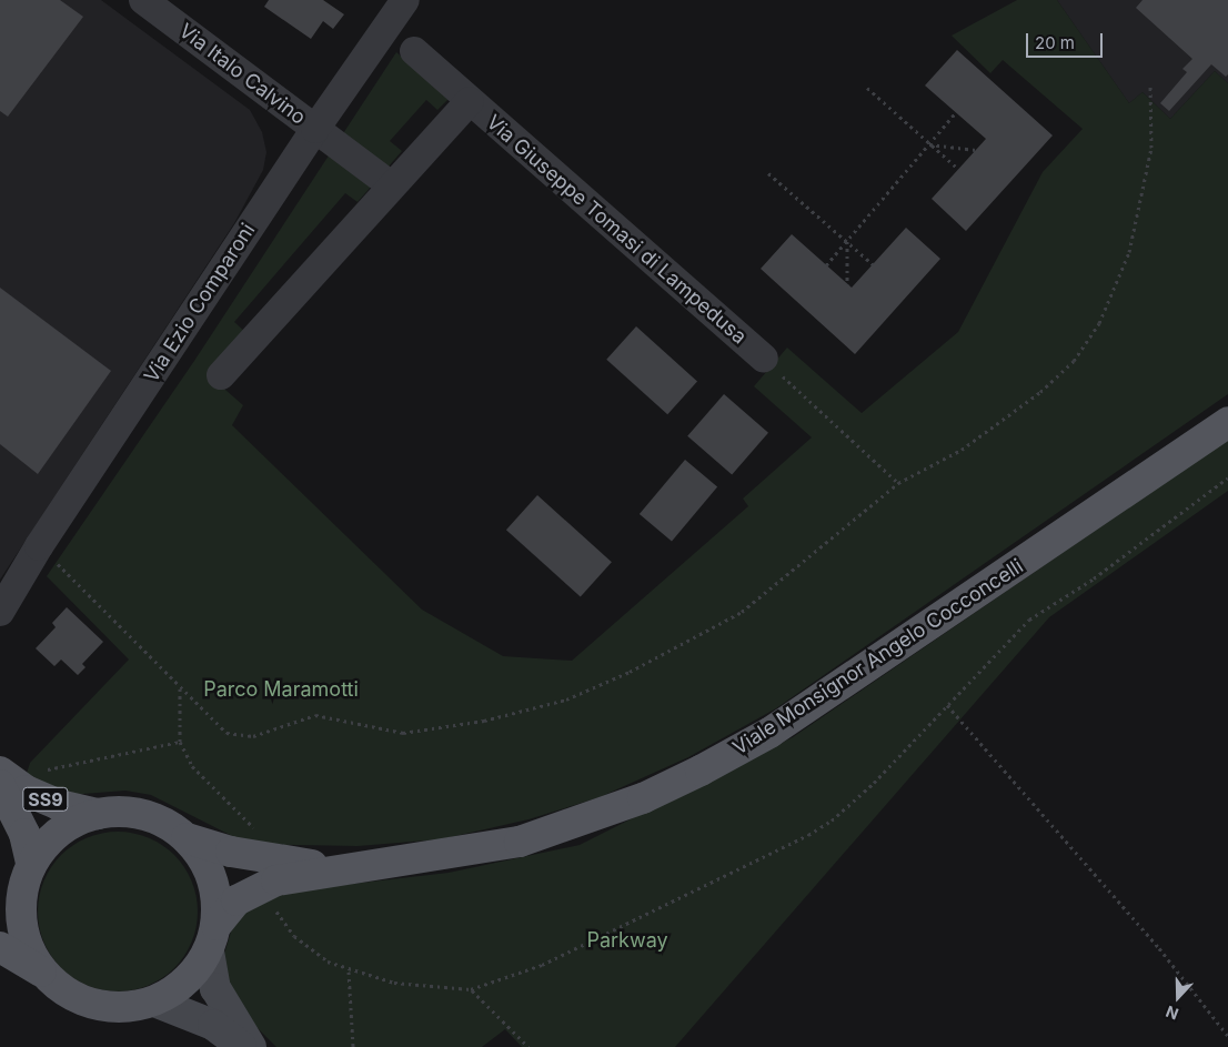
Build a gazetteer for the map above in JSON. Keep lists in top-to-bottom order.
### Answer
{
  "streets": {
    "main road": ["Viale Monsignor Angelo Cocconcelli", "SS9"],
    "street": ["Via Italo Calvino", "Via Giuseppe Tomasi di Lampedusa", "Via Ezio Comparoni"]
  },
  "crossings": [
    ["Via Italo Calvino", "Via Ezio Comparoni"],
    ["Viale Monsignor Angelo Cocconcelli", "SS9"]
  ],
  "parks": ["Parco Maramotti", "Parkway"],
  "scale_bar": "20 m",
  "north": "bottom"
}
